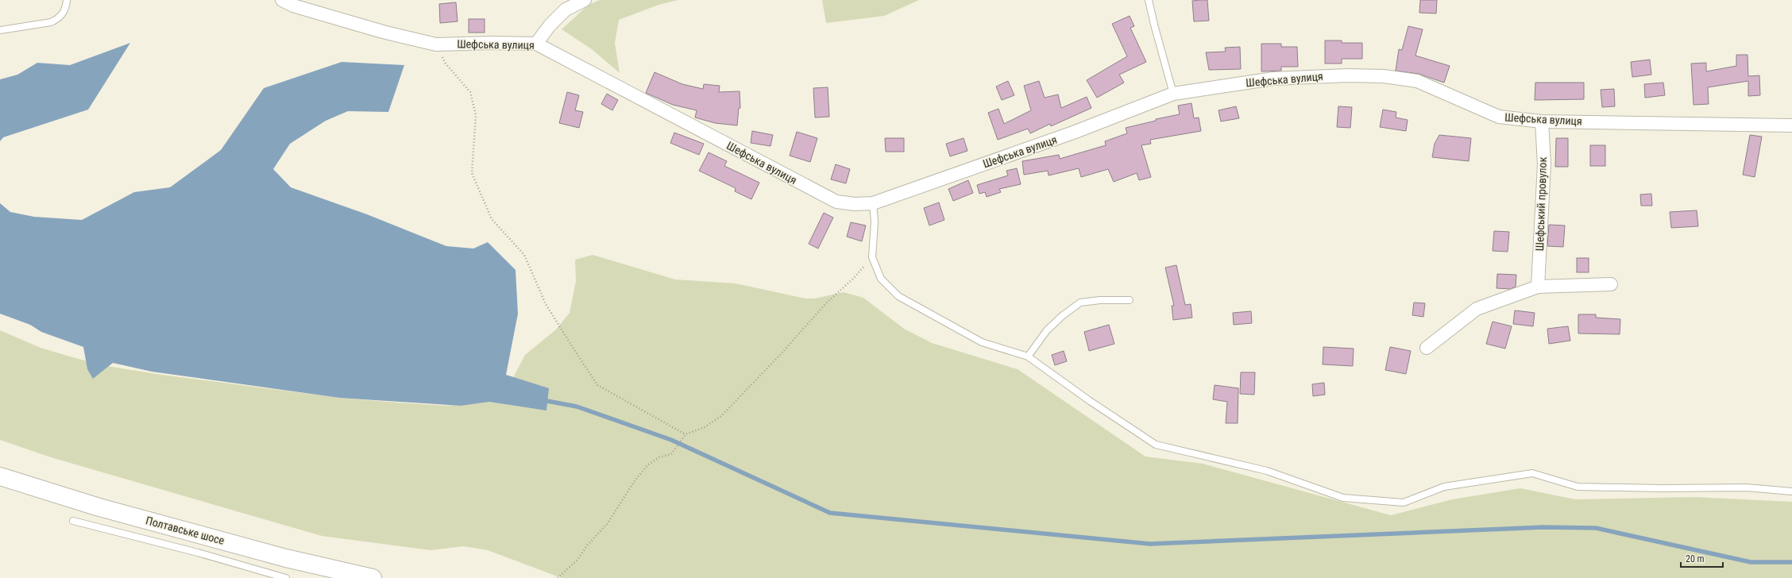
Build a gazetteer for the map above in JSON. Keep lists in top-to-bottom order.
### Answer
{
  "streets": {
    "main road": ["Полтавське шосе"],
    "street": ["Шефська вулиця", "Шефський провулок"]
  },
  "crossings": [
    ["Шефська вулиця", "Шефський провулок"]
  ],
  "scale_bar": "20 m"
}
